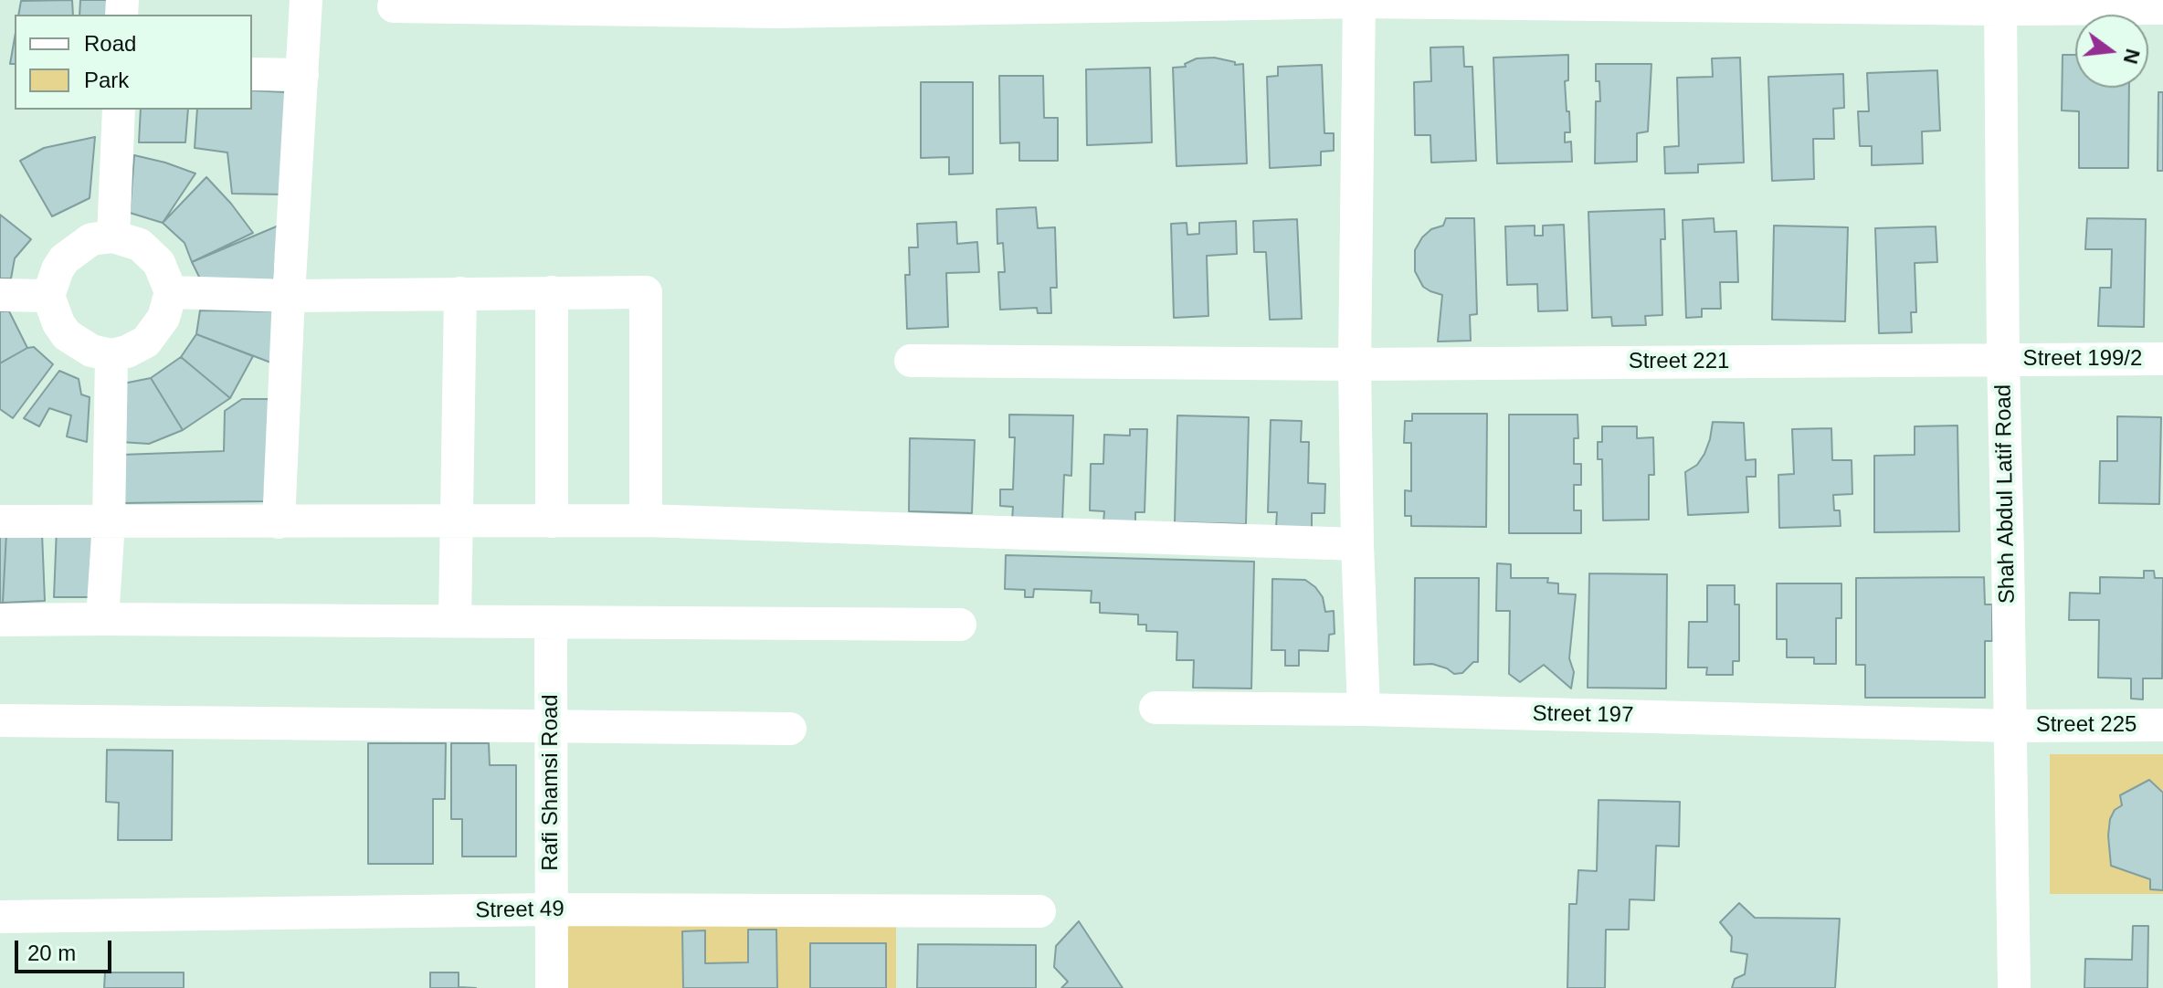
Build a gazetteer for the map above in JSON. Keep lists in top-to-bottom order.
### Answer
{
  "streets": {
    "street": [
      "Street 199/2",
      "Street 221",
      "Shah Abdul Latif Road",
      "Street 197",
      "Street 225",
      "Rafi Shamsi Road",
      "Street 49"
    ]
  },
  "crossings": [
    ["Street 199/2", "Street 221"],
    ["Street 199/2", "Shah Abdul Latif Road"],
    ["Street 221", "Shah Abdul Latif Road"],
    ["Shah Abdul Latif Road", "Street 197"],
    ["Shah Abdul Latif Road", "Street 225"],
    ["Street 197", "Street 225"],
    ["Rafi Shamsi Road", "Street 49"]
  ],
  "legend": ["Road", "Park"],
  "scale_bar": "20 m",
  "north": "right"
}
